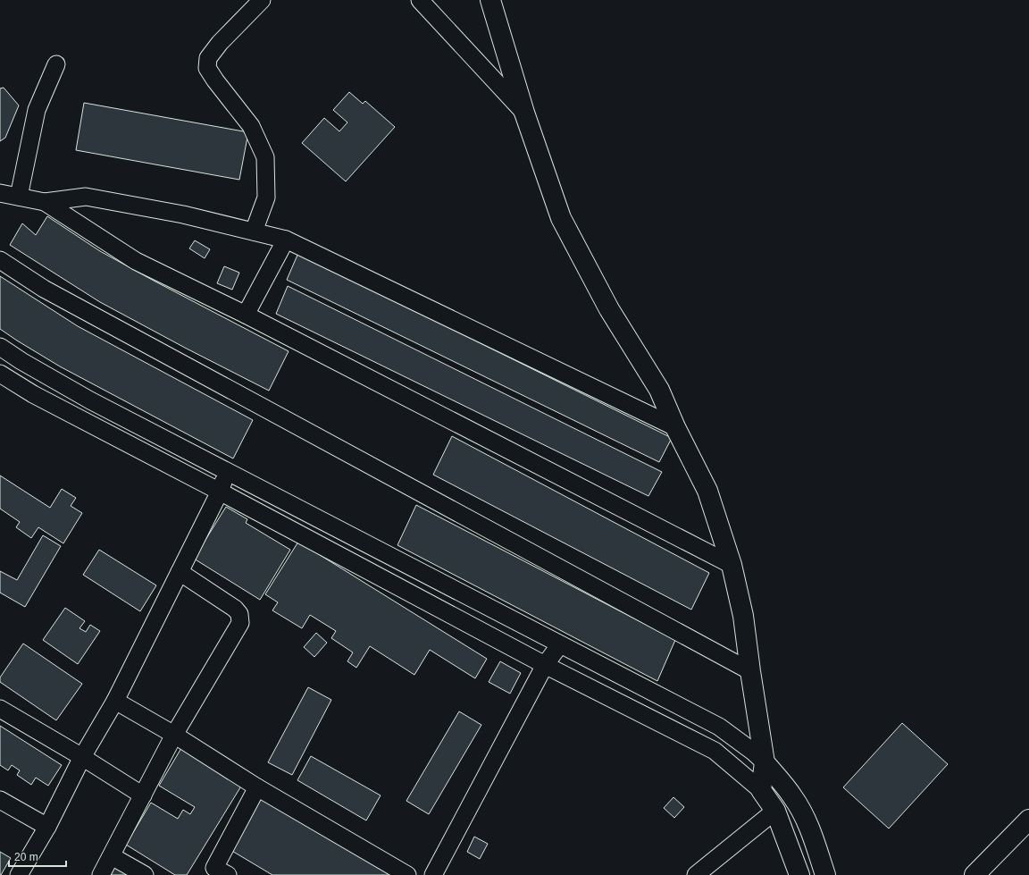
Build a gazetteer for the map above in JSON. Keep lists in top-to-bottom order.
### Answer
{
  "scale_bar": "20 m"
}
